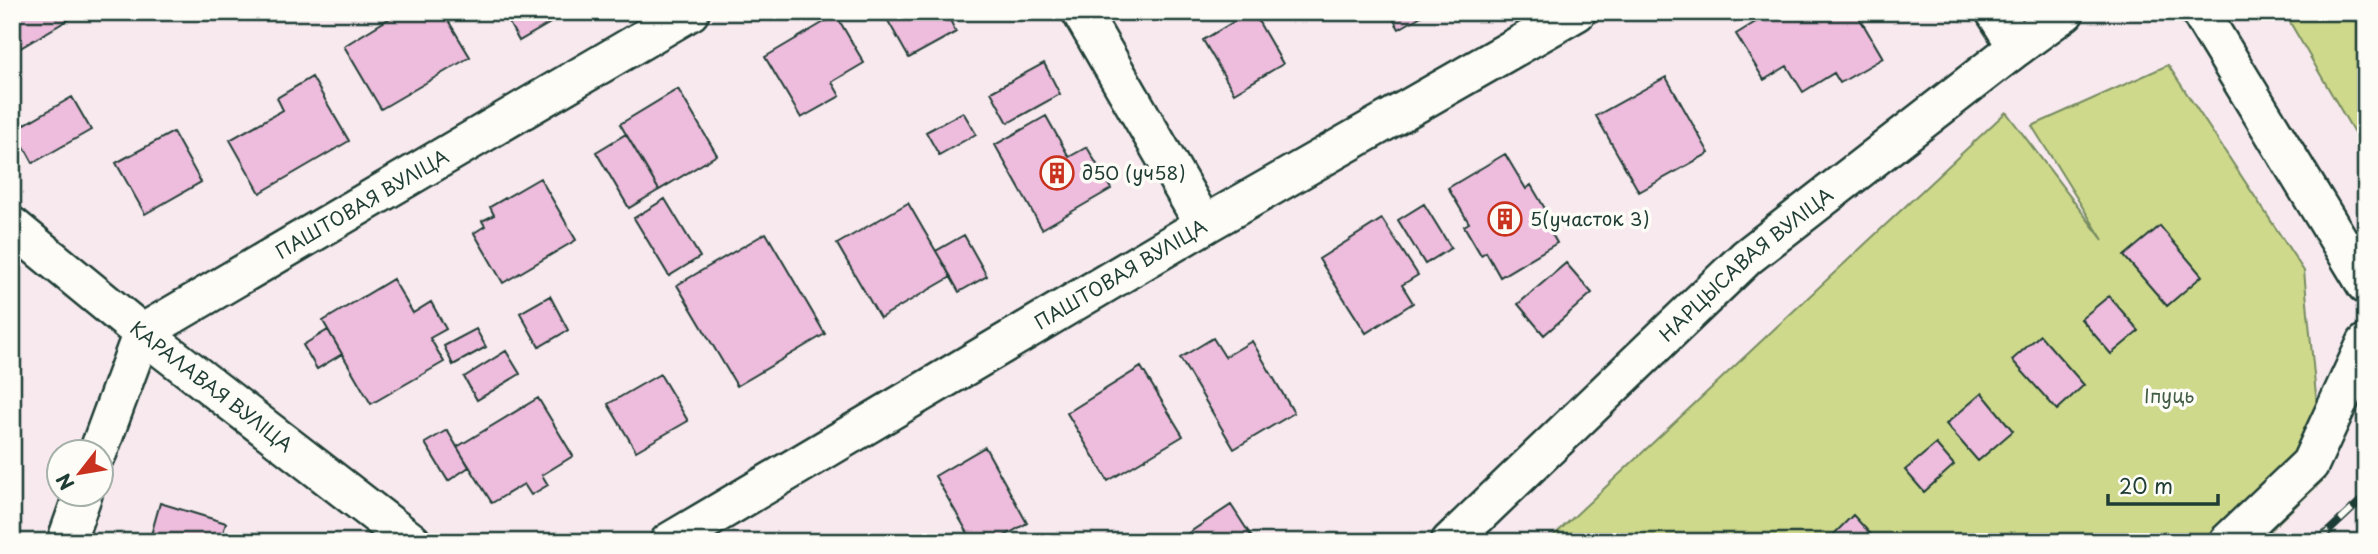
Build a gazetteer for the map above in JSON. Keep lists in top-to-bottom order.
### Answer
{
  "streets": {
    "street": ["ПАШТОВАЯ ВУЛІЦА", "НАРЦЫСАВАЯ ВУЛІЦА", "КАРАЛАВАЯ ВУЛІЦА"]
  },
  "crossings": [
    ["ПАШТОВАЯ ВУЛІЦА", "КАРАЛАВАЯ ВУЛІЦА"]
  ],
  "parks": ["Іпуць"],
  "places": {
    "building": ["д50 (уч58)", "5(участок 3)"]
  },
  "scale_bar": "20 m",
  "north": "bottom left"
}
